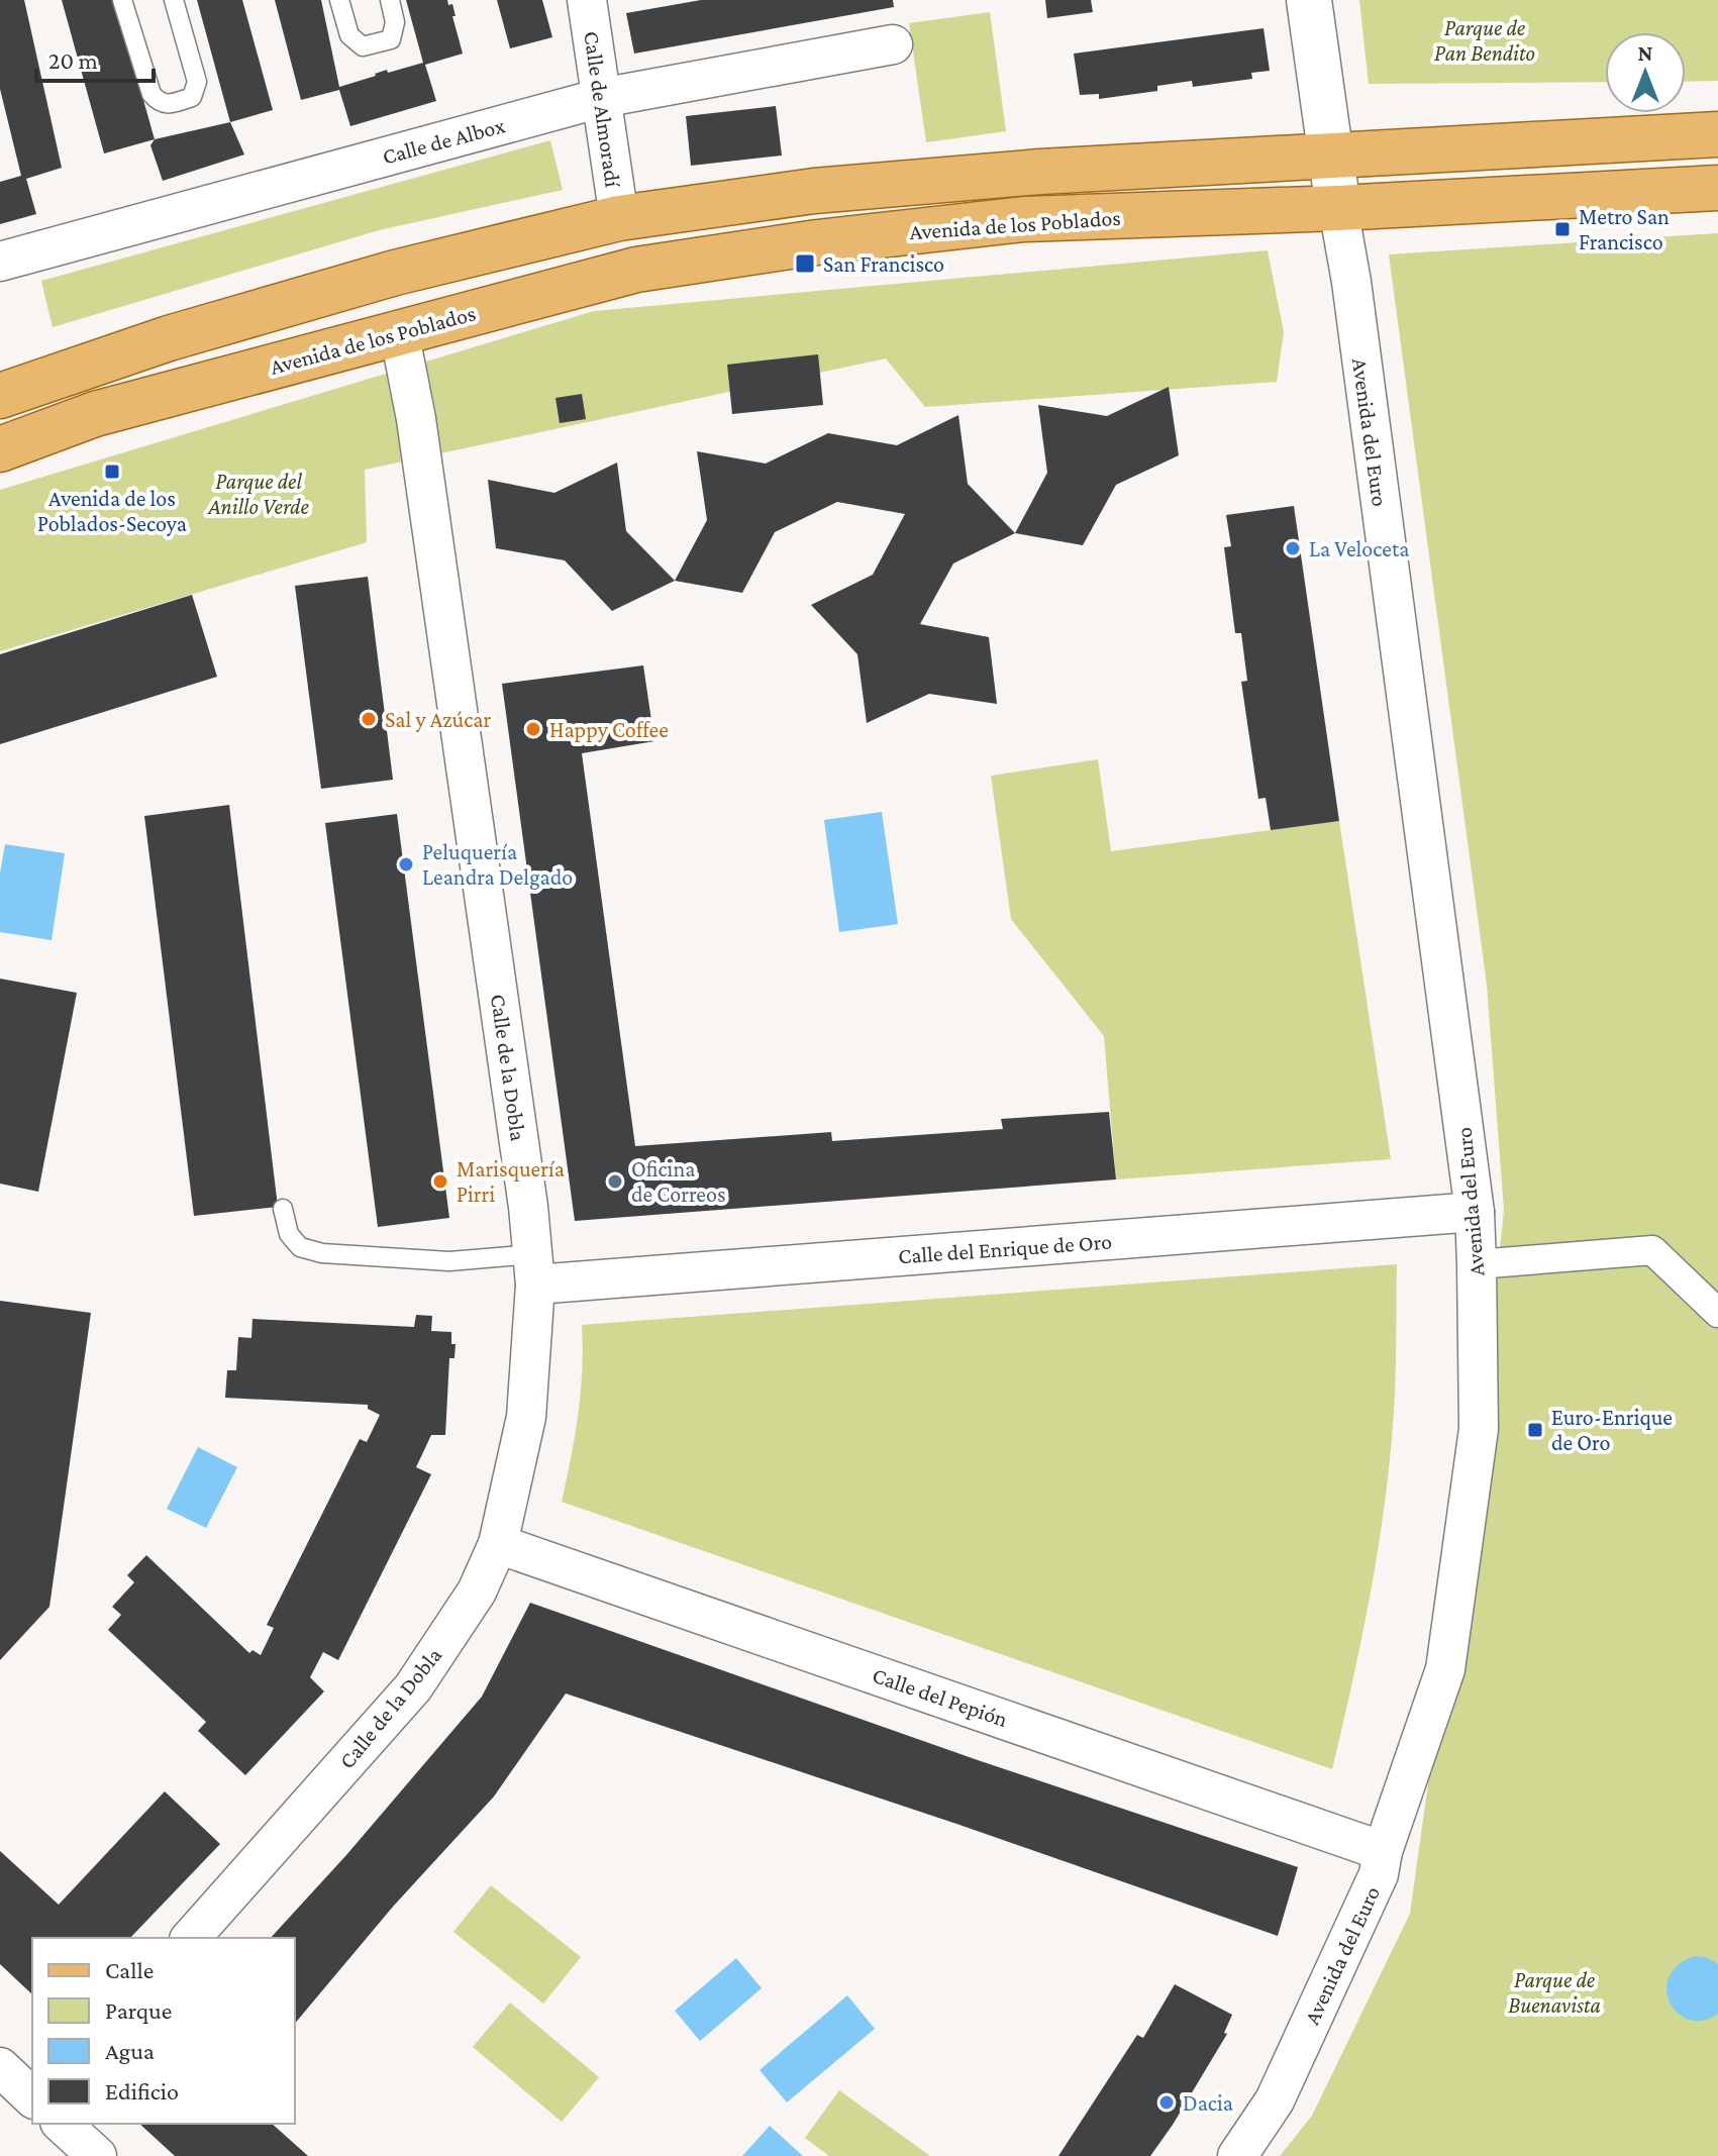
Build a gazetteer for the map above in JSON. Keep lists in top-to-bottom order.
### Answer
{
  "streets": {
    "main road": ["Avenida de los Poblados"],
    "street": [
      "Calle de Almoradí",
      "Calle de Albox",
      "Avenida del Euro",
      "Calle de la Dobla",
      "Calle del Enrique de Oro",
      "Calle del Pepión"
    ]
  },
  "crossings": [
    ["Calle de Almoradí", "Calle de Albox"],
    ["Avenida de los Poblados", "Avenida del Euro"],
    ["Avenida de los Poblados", "Calle de la Dobla"],
    ["Avenida del Euro", "Calle del Enrique de Oro"],
    ["Avenida del Euro", "Calle del Pepión"],
    ["Calle de la Dobla", "Calle del Enrique de Oro"],
    ["Calle de la Dobla", "Calle del Pepión"]
  ],
  "parks": ["Parque de Pan Bendito", "Parque del Anillo Verde", "Parque de Buenavista"],
  "places": {
    "transit": [
      "Metro San Francisco",
      "San Francisco",
      "Avenida de los Poblados-Secoya",
      "Euro-Enrique de Oro"
    ],
    "other": [
      "La Veloceta",
      "Sal y Azúcar",
      "Happy Coffee",
      "Peluquería Leandra Delgado",
      "Marisquería Pirri",
      "Oficina de Correos",
      "Dacia"
    ]
  },
  "legend": [
    "Calle",
    "Parque",
    "Agua",
    "Edificio"
  ],
  "scale_bar": "20 m",
  "north": "top"
}
